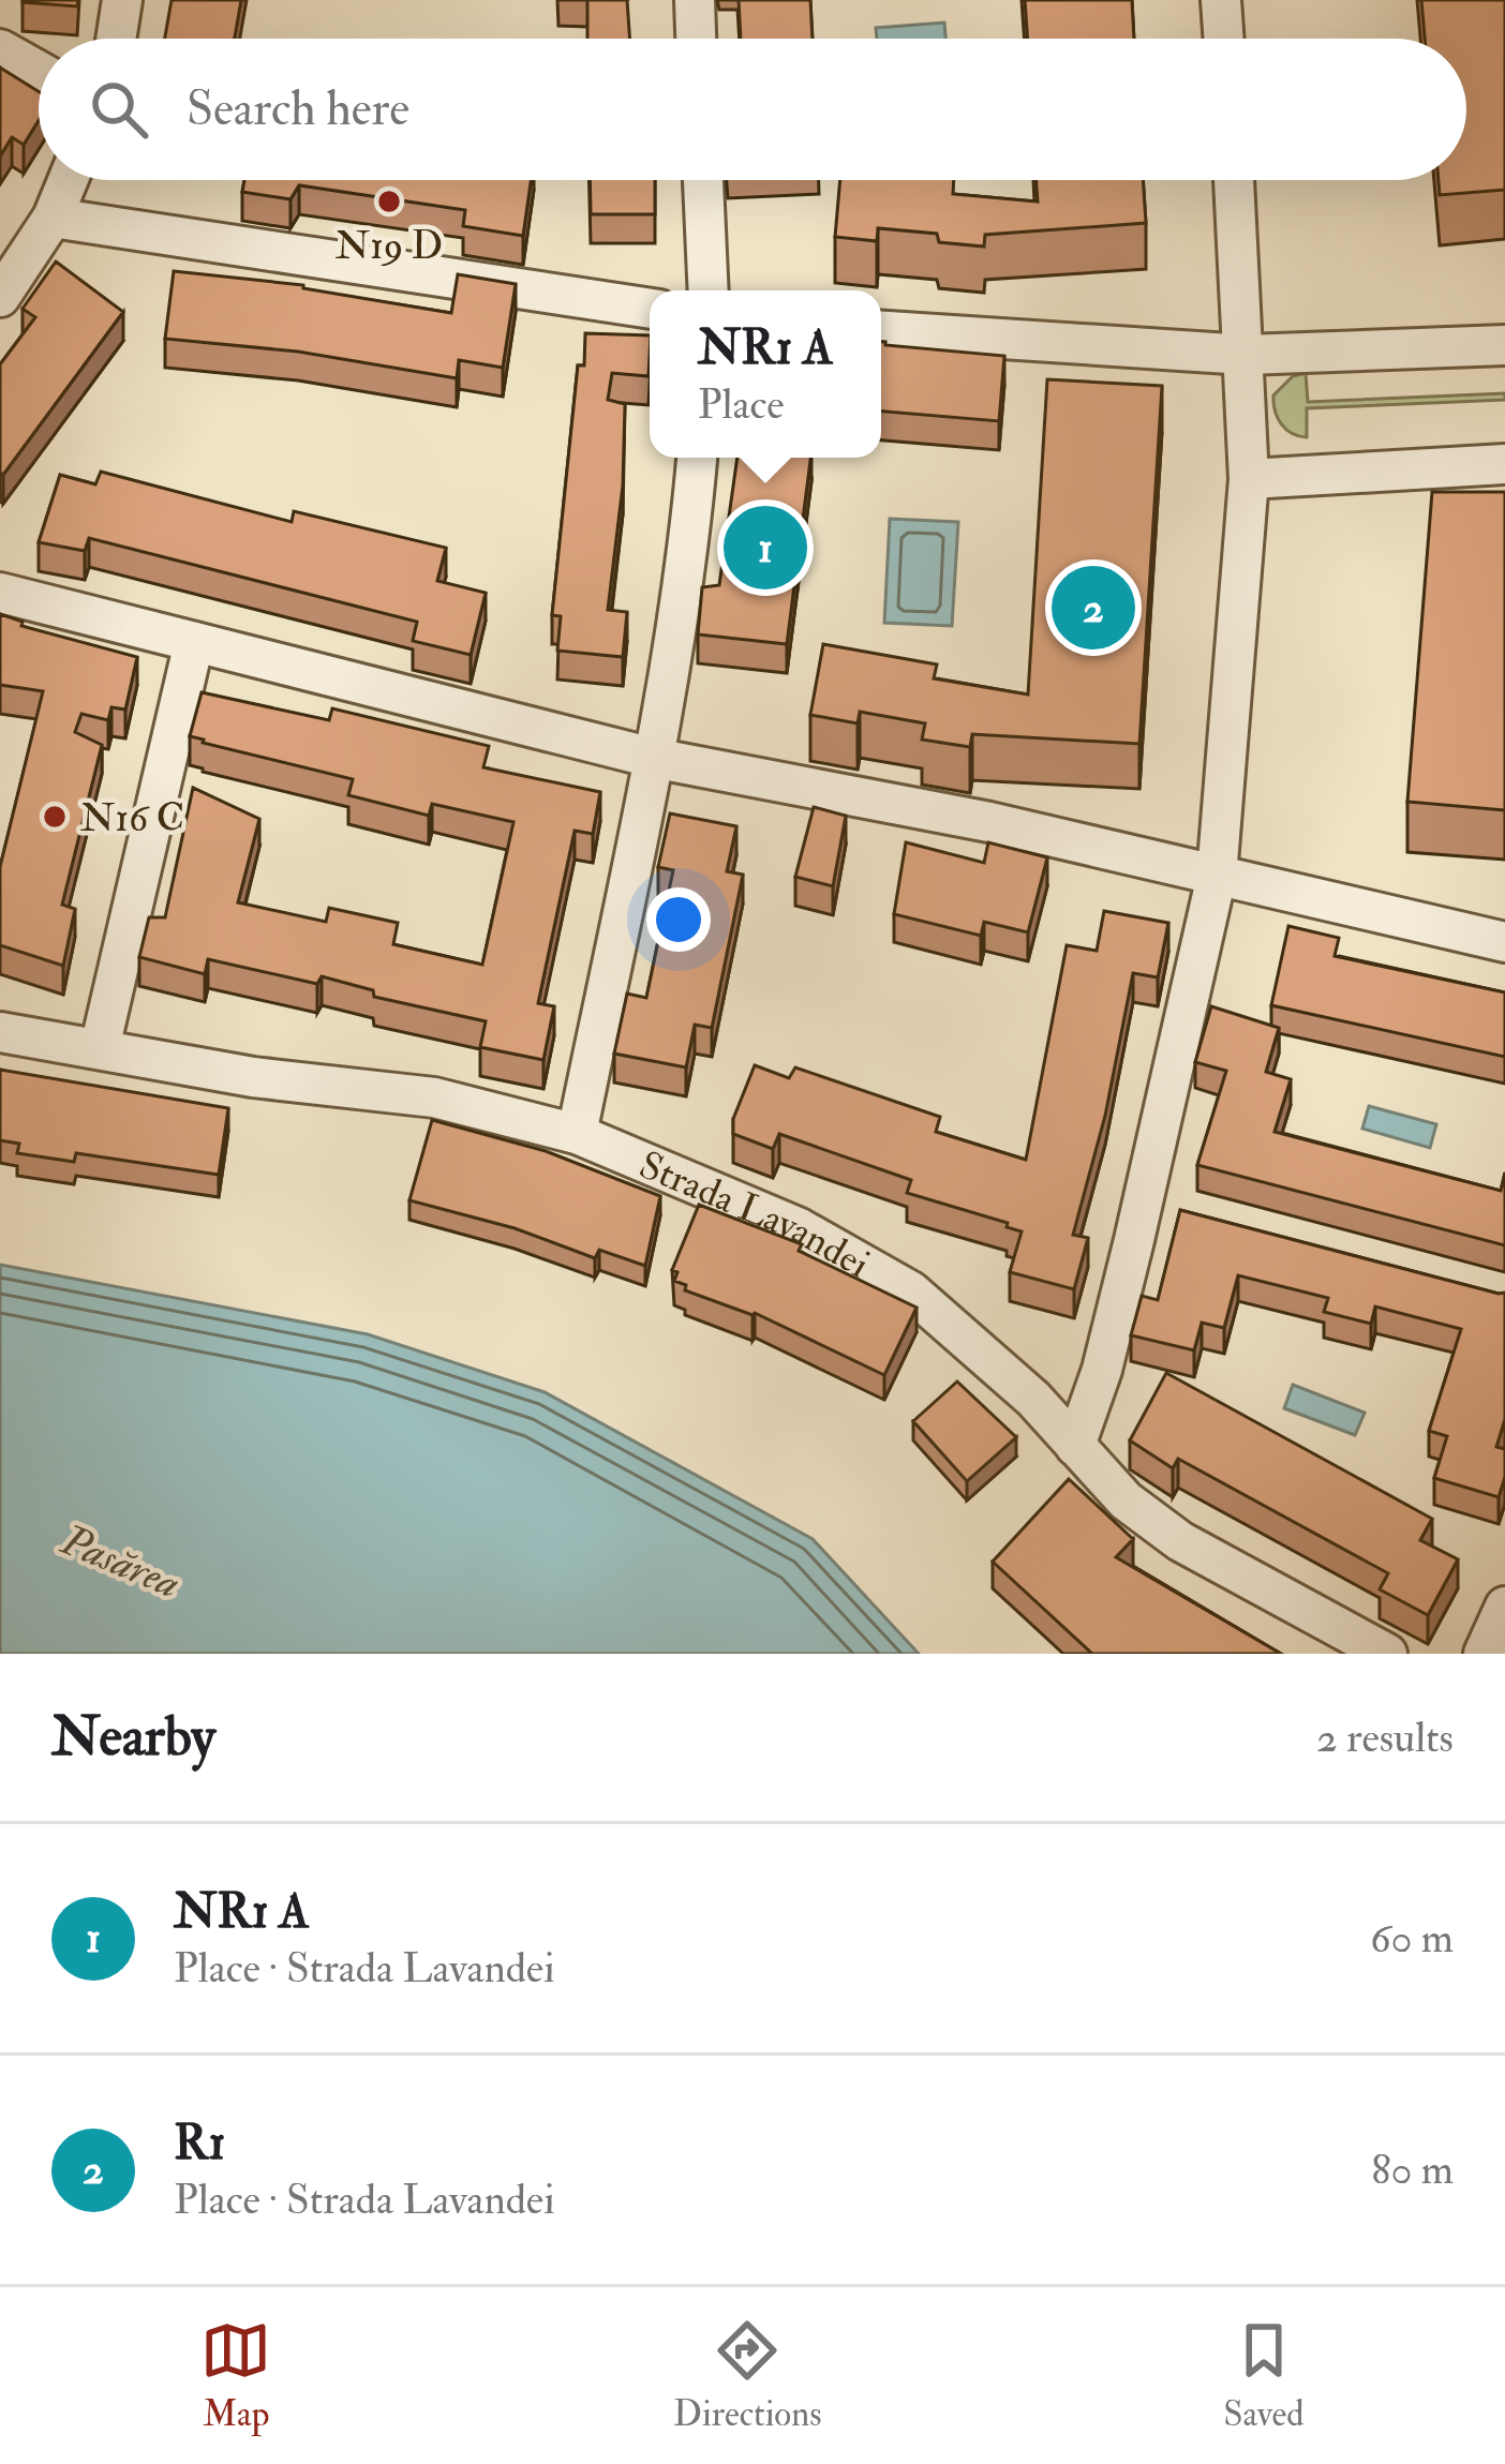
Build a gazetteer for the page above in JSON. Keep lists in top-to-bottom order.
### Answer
{
  "streets": {
    "street": ["Strada Lavandei"]
  },
  "water": ["Pasărea"],
  "places": ["N19 D", "N16 C"],
  "page": {
    "search": "Search here",
    "popup": ["NR1 A", "Place"],
    "pins": ["1", "2"],
    "heading": ["Nearby", "2 results"],
    "list": [
      {
        "mark": "1",
        "name": "NR1 A",
        "note": "Place · Strada Lavandei",
        "value": "60 m"
      },
      {
        "mark": "2",
        "name": "R1",
        "note": "Place · Strada Lavandei",
        "value": "80 m"
      }
    ],
    "nav": ["Map", "Directions", "Saved"]
  }
}
